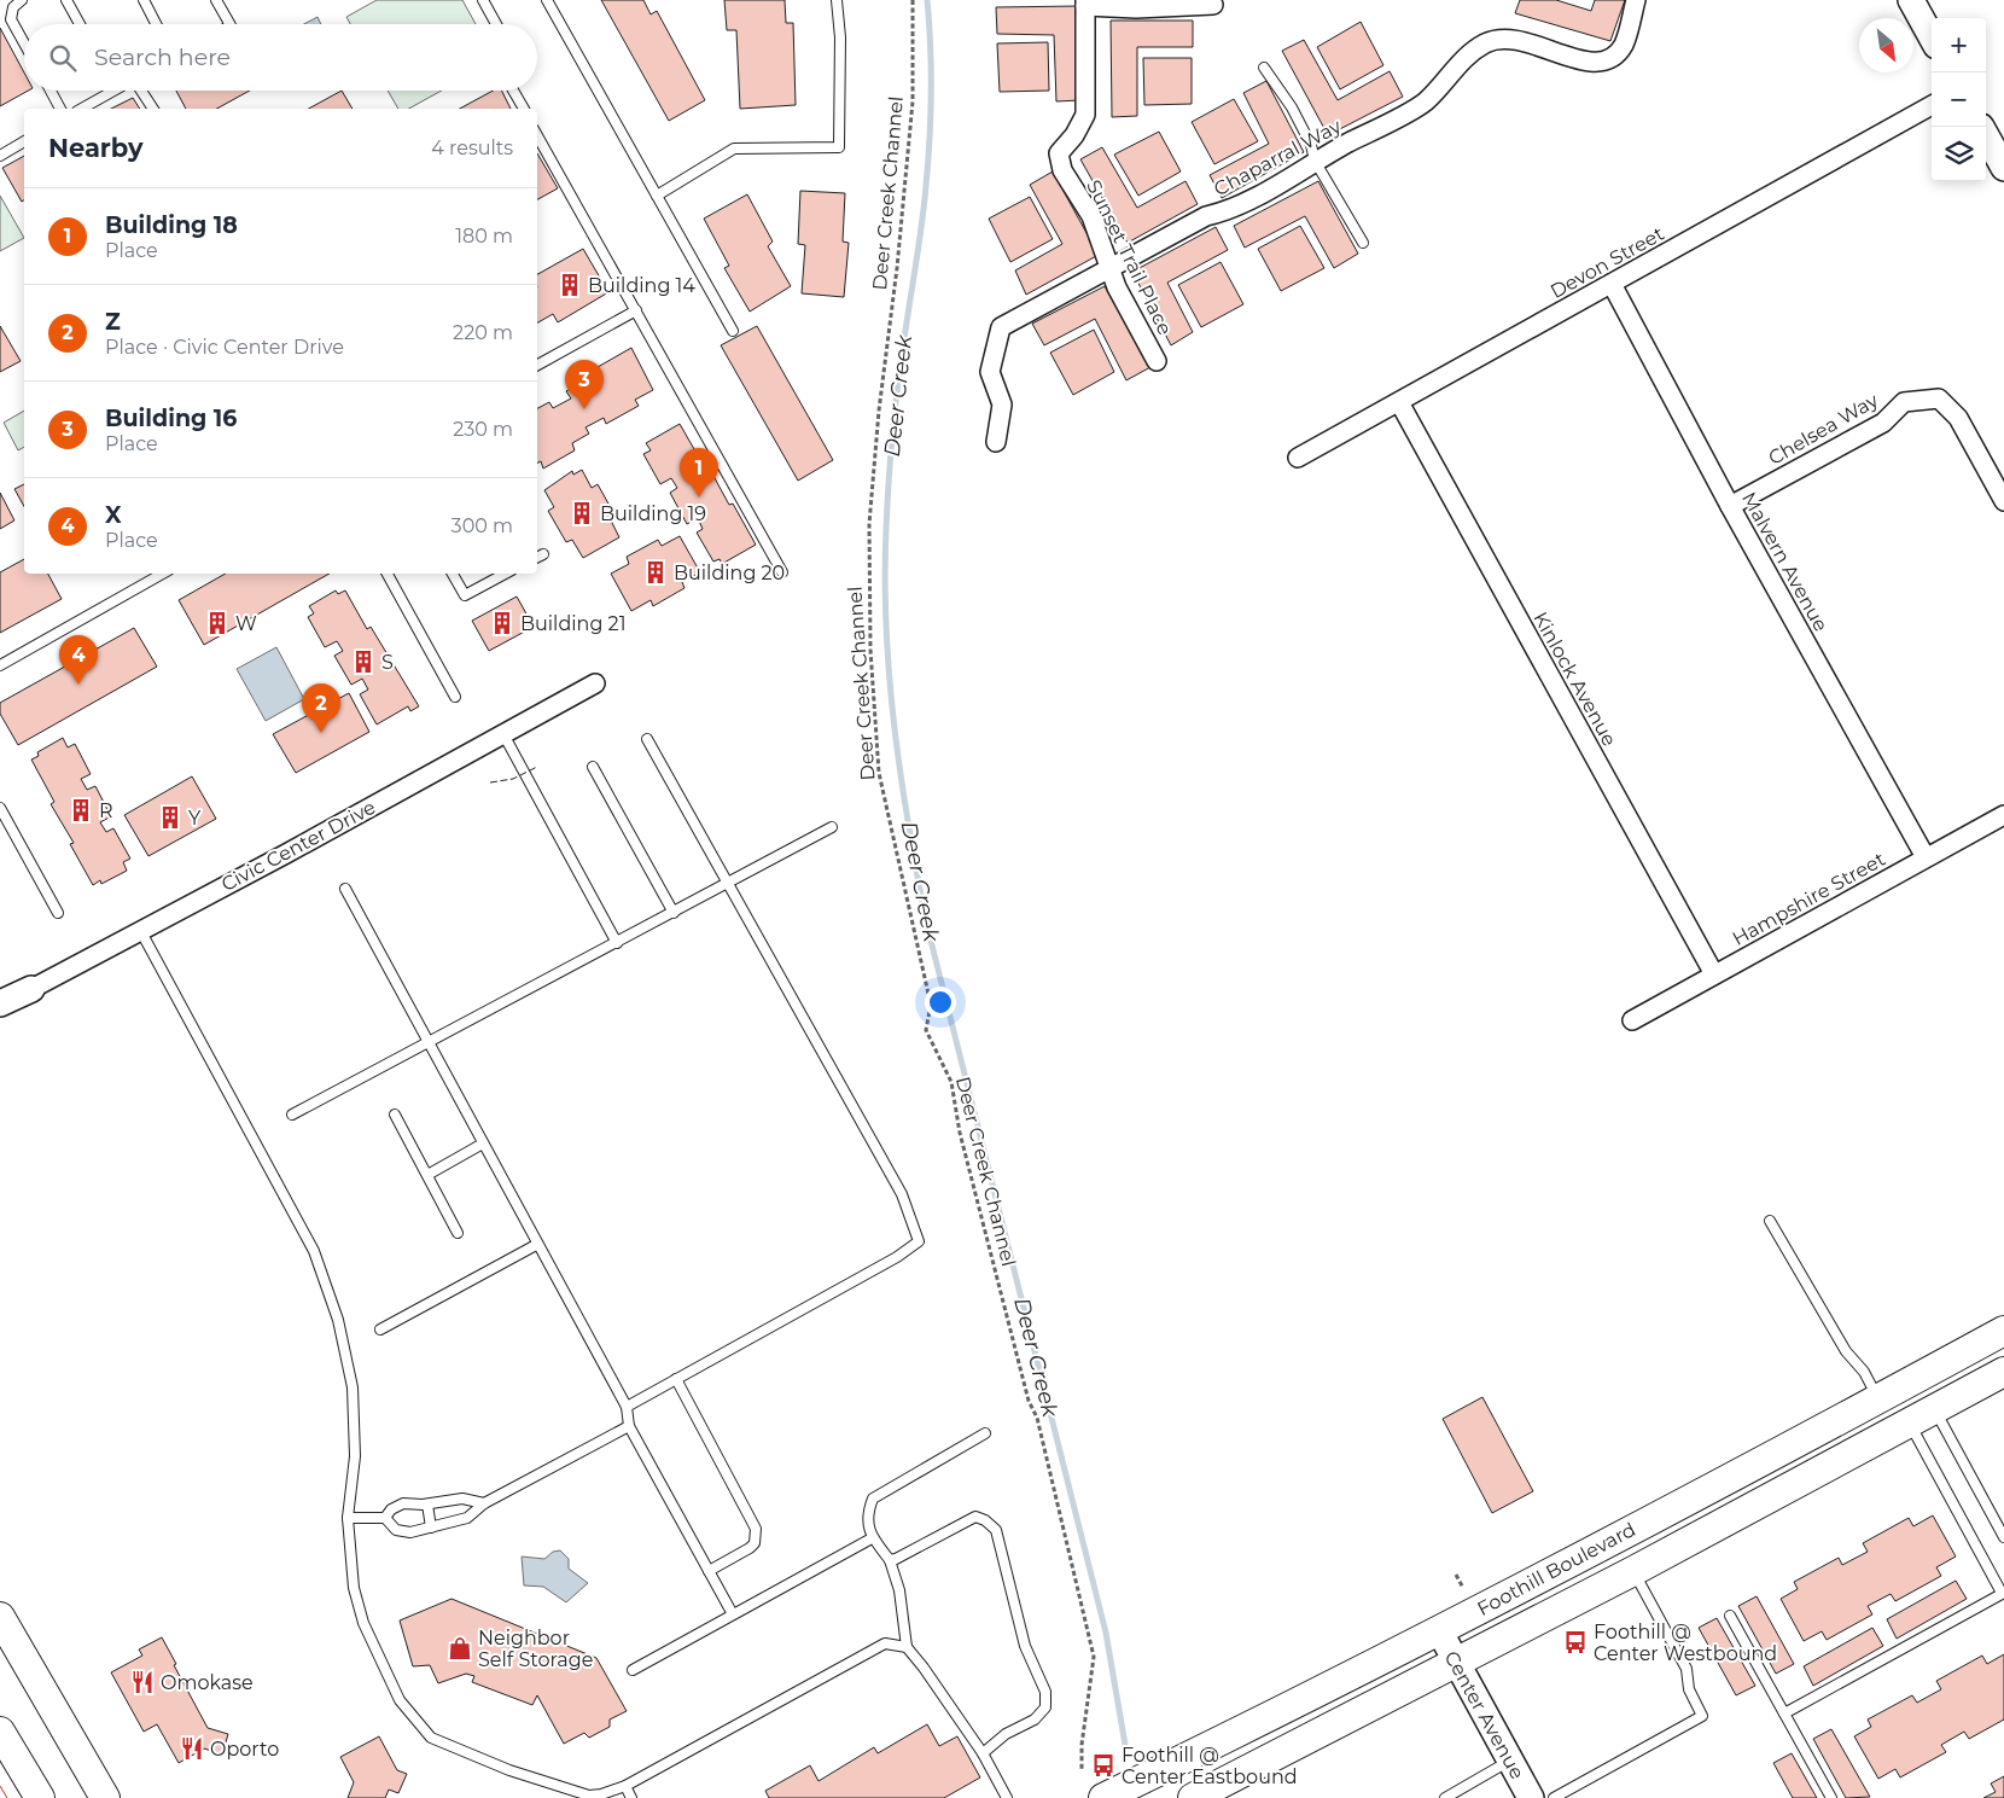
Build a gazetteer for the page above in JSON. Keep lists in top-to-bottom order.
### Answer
{
  "streets": {
    "main road": ["Foothill Boulevard"],
    "street": [
      "Chaparral Way",
      "Sunset Trail Place",
      "Devon Street",
      "Chelsea Way",
      "Malvern Avenue",
      "Kinlock Avenue",
      "Civic Center Drive",
      "Hampshire Street",
      "Center Avenue"
    ],
    "path": ["Deer Creek Channel"]
  },
  "crossings": [
    ["Chaparral Way", "Sunset Trail Place"],
    ["Devon Street", "Malvern Avenue"],
    ["Devon Street", "Kinlock Avenue"],
    ["Chelsea Way", "Malvern Avenue"],
    ["Malvern Avenue", "Hampshire Street"],
    ["Kinlock Avenue", "Hampshire Street"],
    ["Foothill Boulevard", "Center Avenue"]
  ],
  "water": ["Deer Creek"],
  "places": {
    "building": [
      "Building 14",
      "Building 19",
      "Building 20",
      "W",
      "Building 21",
      "S",
      "R",
      "Y"
    ],
    "bus stop": ["Foothill @ Center Westbound", "Foothill @ Center Eastbound"],
    "shop": ["Neighbor Self Storage"],
    "restaurant": ["Omokase", "Oporto"]
  },
  "north": "bottom right",
  "page": {
    "map_buttons": ["+", "−"],
    "search": "Search here",
    "heading": ["Nearby", "4 results"],
    "list": [
      {
        "mark": "1",
        "name": "Building 18",
        "note": "Place",
        "value": "180 m"
      },
      {
        "mark": "2",
        "name": "Z",
        "note": "Place · Civic Center Drive",
        "value": "220 m"
      },
      {
        "mark": "3",
        "name": "Building 16",
        "note": "Place",
        "value": "230 m"
      },
      {
        "mark": "4",
        "name": "X",
        "note": "Place",
        "value": "300 m"
      }
    ],
    "pins": [
      "3",
      "1",
      "4",
      "2"
    ]
  }
}
